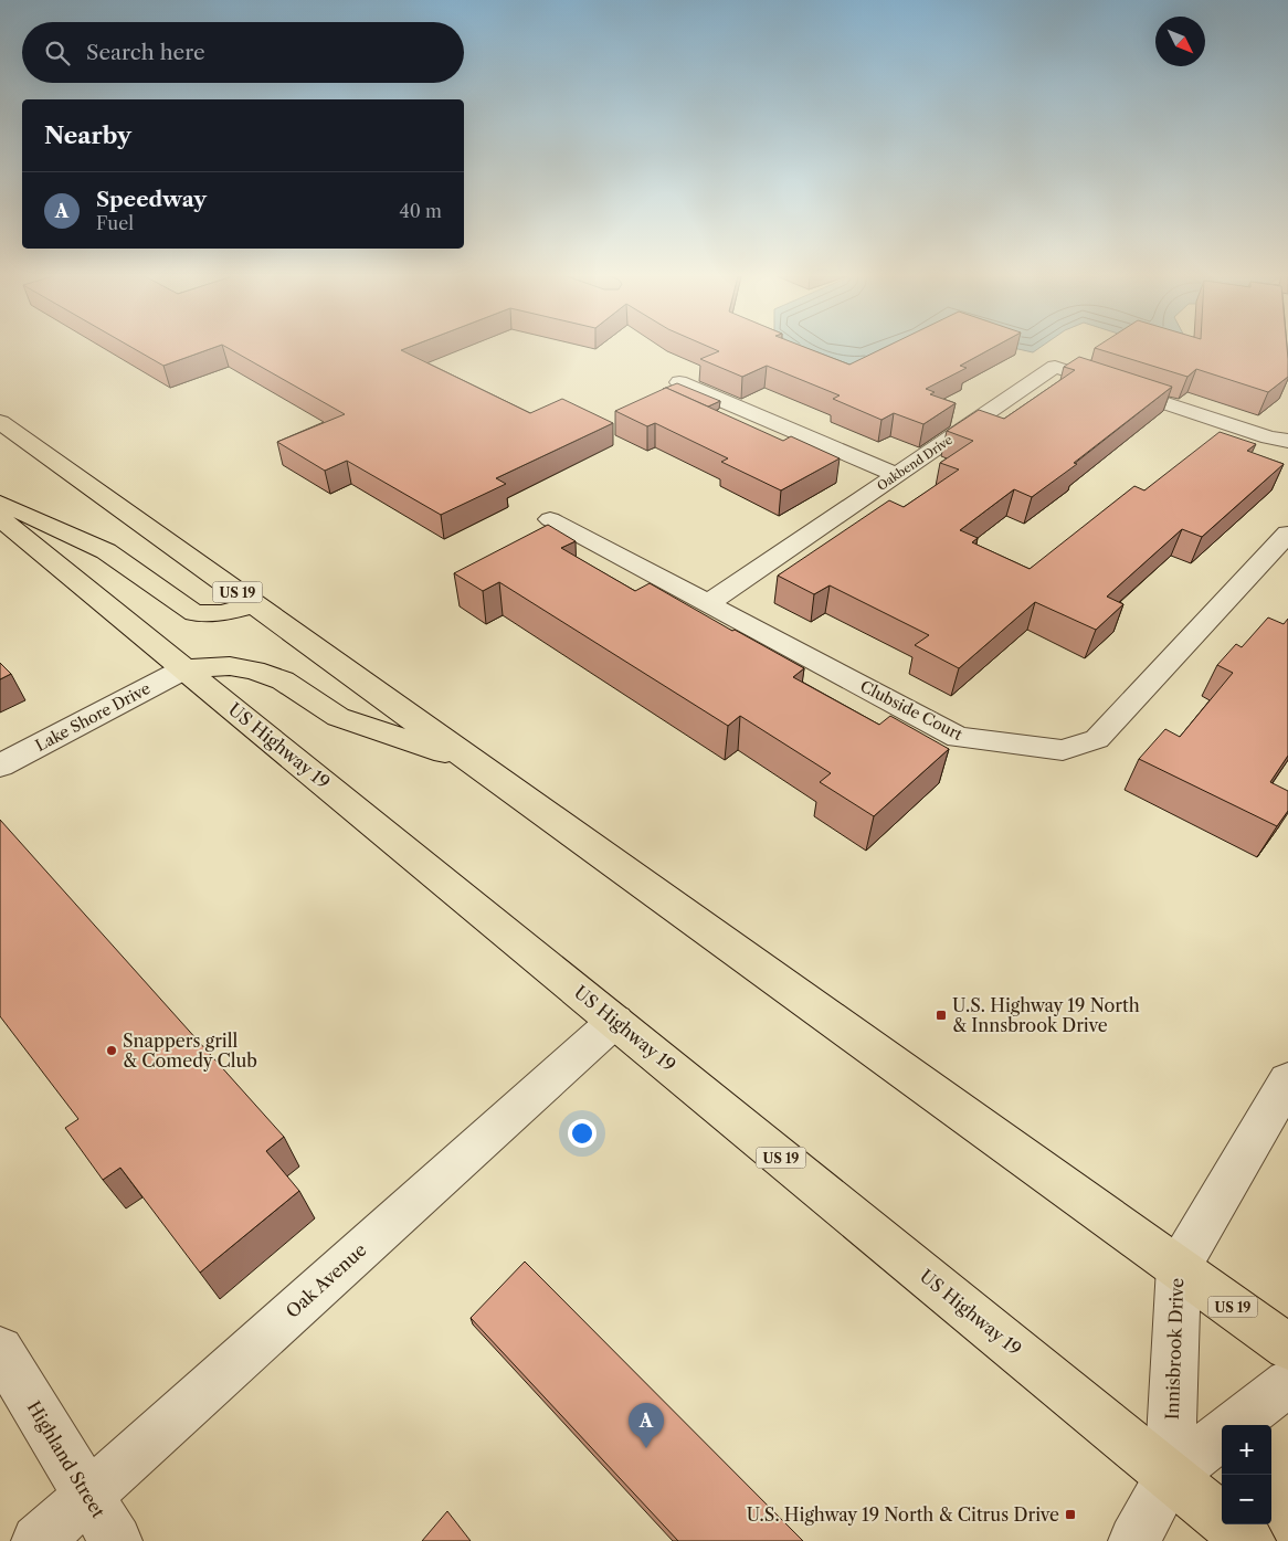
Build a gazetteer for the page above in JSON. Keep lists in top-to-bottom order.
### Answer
{
  "streets": {
    "highway": ["US 19", "US Highway 19"],
    "street": [
      "Oakbend Drive",
      "Clubside Court",
      "Lake Shore Drive",
      "Oak Avenue",
      "Innisbrook Drive",
      "Highland Street"
    ]
  },
  "crossings": [
    ["Oakbend Drive", "Clubside Court"],
    ["US 19", "Innisbrook Drive"],
    ["Lake Shore Drive", "US Highway 19"],
    ["US Highway 19", "Oak Avenue"],
    ["US Highway 19", "Innisbrook Drive"],
    ["Oak Avenue", "Highland Street"]
  ],
  "places": {
    "transit": ["U.S. Highway 19 North & Innsbrook Drive", "U.S. Highway 19 North & Citrus Drive"],
    "other": ["Snappers grill & Comedy Club"]
  },
  "north": "bottom right",
  "page": {
    "search": "Search here",
    "heading": "Nearby",
    "list": [
      {
        "mark": "A",
        "name": "Speedway",
        "note": "Fuel",
        "value": "40 m"
      }
    ],
    "pins": "A",
    "map_buttons": ["+", "−"]
  }
}
